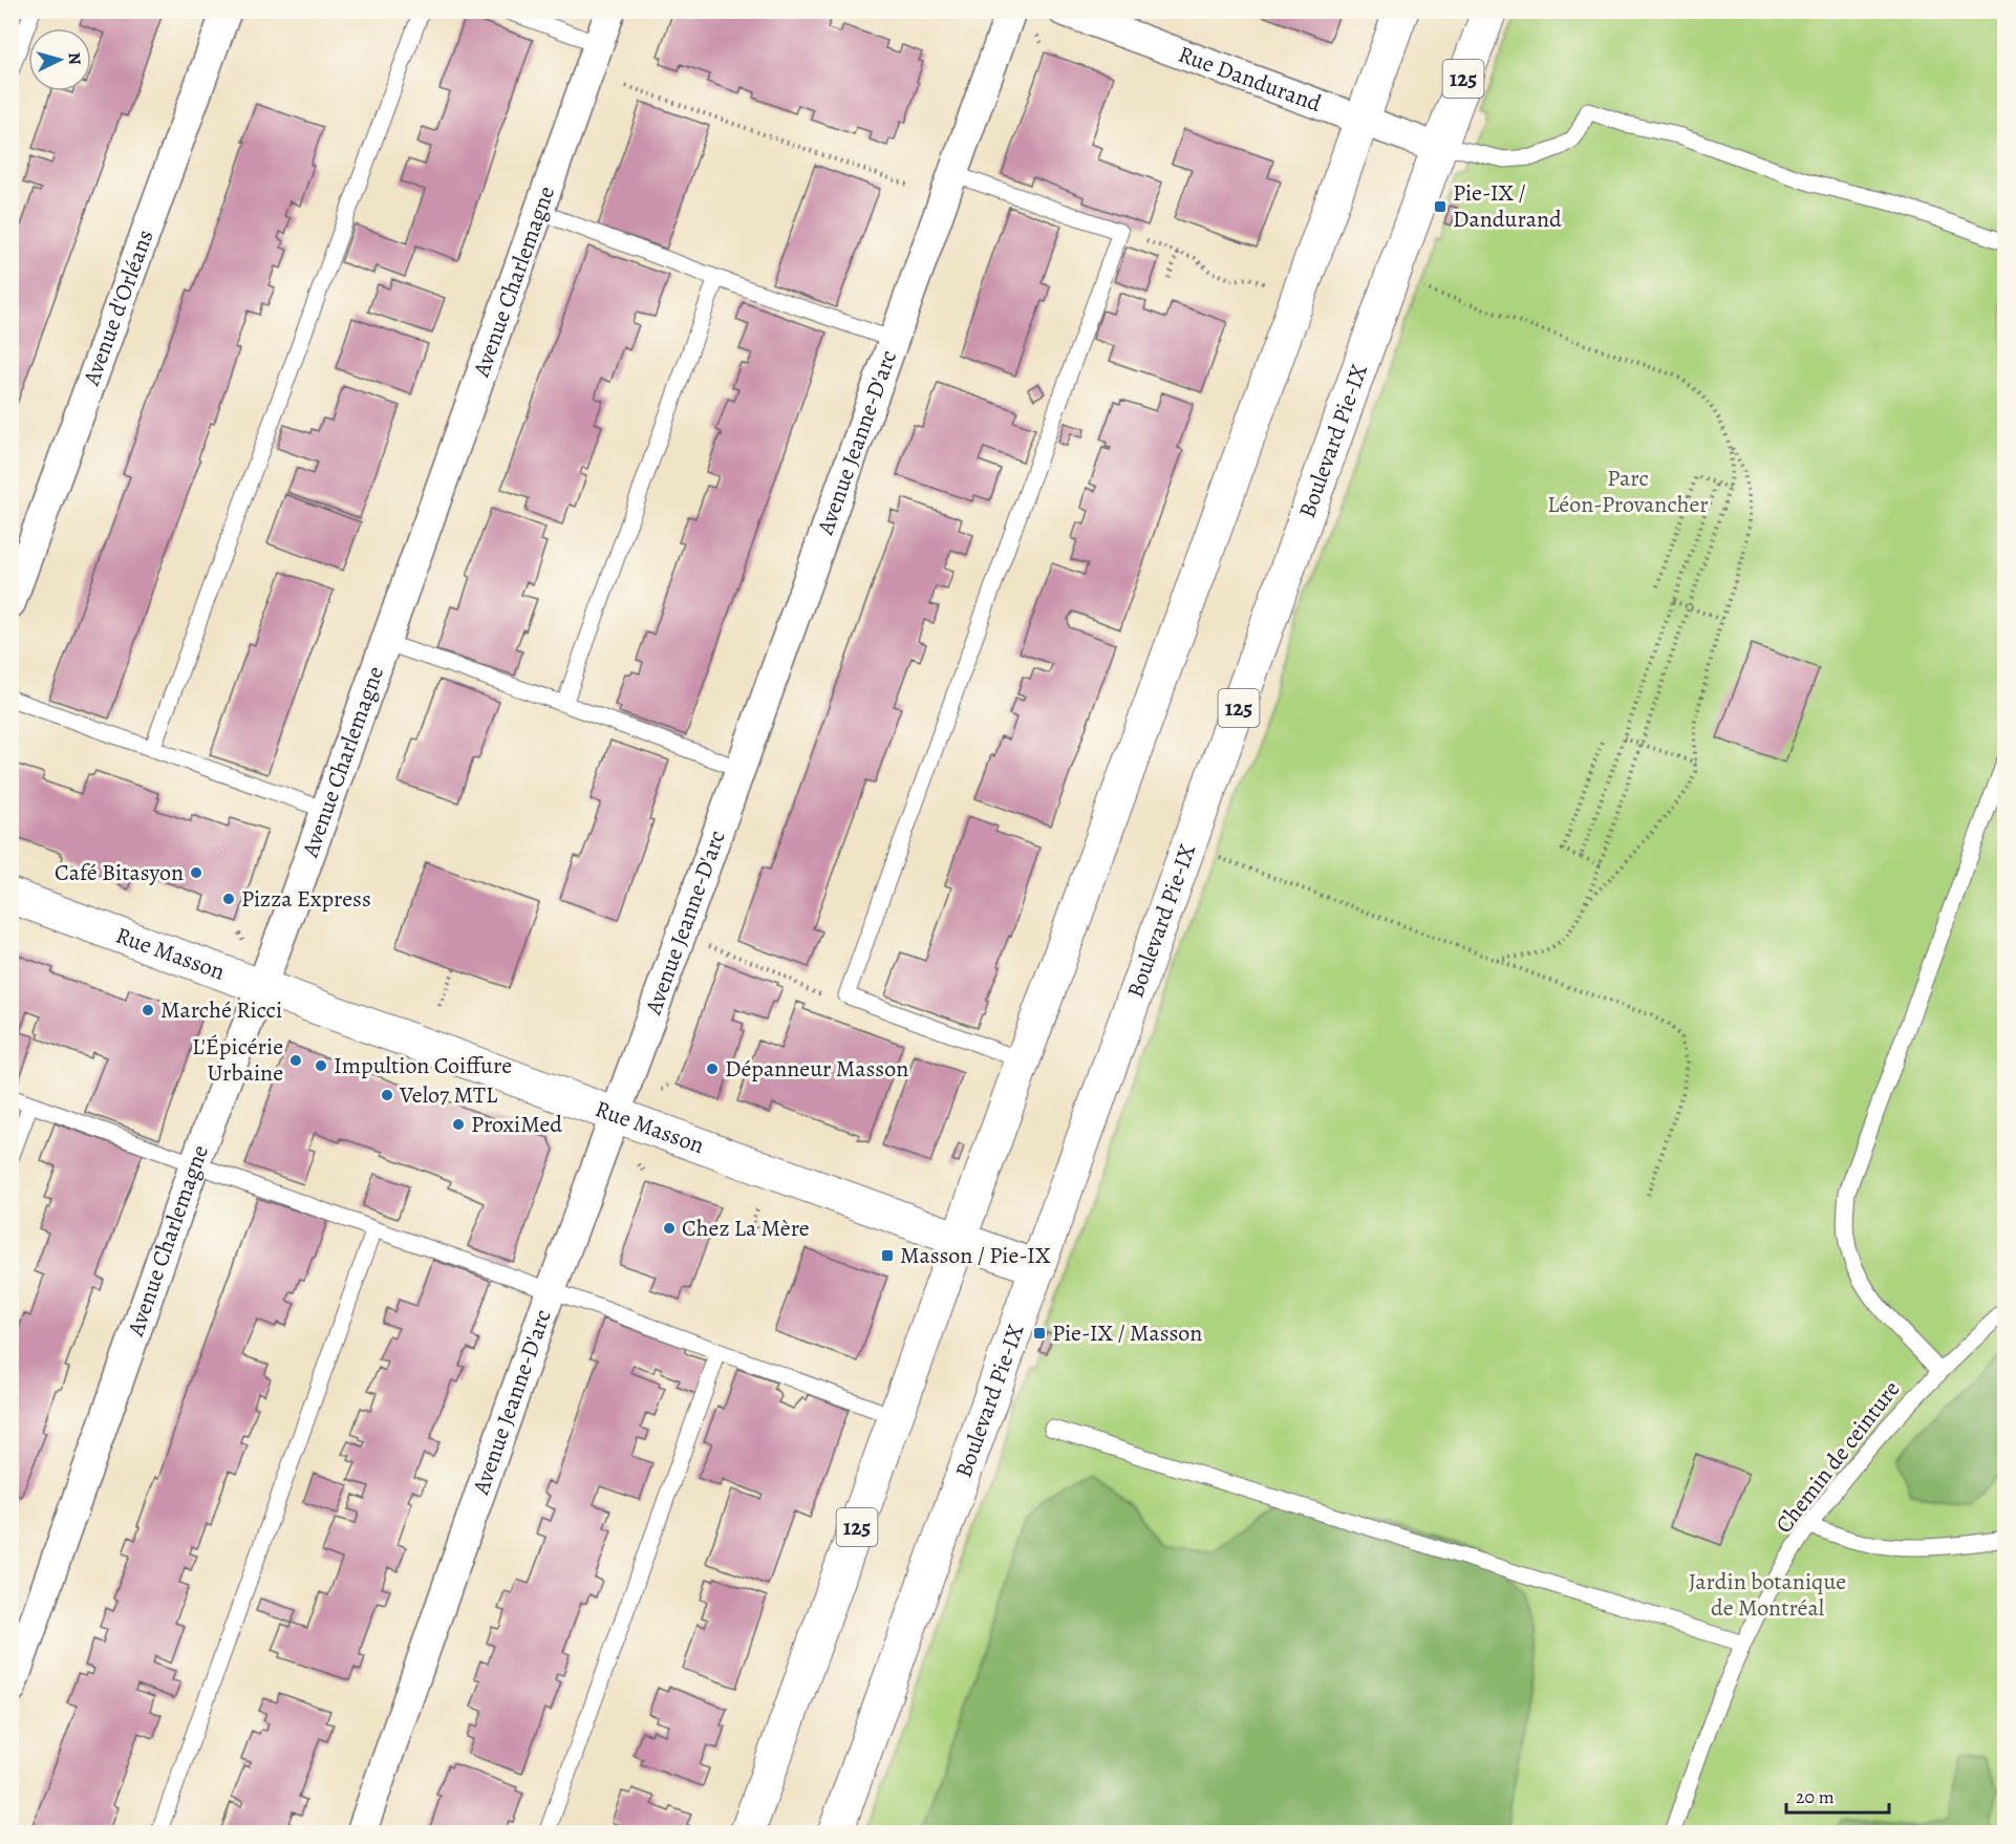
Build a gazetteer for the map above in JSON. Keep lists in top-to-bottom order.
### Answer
{
  "streets": {
    "main road": ["125", "Boulevard Pie-IX", "Rue Masson"],
    "street": [
      "Rue Dandurand",
      "Avenue Charlemagne",
      "Avenue d'Orléans",
      "Avenue Jeanne-D'arc"
    ],
    "lane": ["Chemin de ceinture"]
  },
  "crossings": [
    ["125", "Rue Dandurand"],
    ["125", "Rue Masson"],
    ["Rue Dandurand", "Boulevard Pie-IX"],
    ["Avenue Charlemagne", "Rue Masson"],
    ["Avenue Jeanne-D'arc", "Rue Masson"],
    ["Boulevard Pie-IX", "Rue Masson"]
  ],
  "parks": ["Parc Léon-Provancher", "Jardin botanique de Montréal"],
  "places": {
    "transit": ["Pie-IX / Dandurand", "Masson / Pie-IX", "Pie-IX / Masson"],
    "other": [
      "Café Bitasyon",
      "Pizza Express",
      "Marché Ricci",
      "L'Épicérie Urbaine",
      "Impultion Coiffure",
      "Dépanneur Masson",
      "Velo7 MTL",
      "ProxiMed",
      "Chez La Mère"
    ]
  },
  "scale_bar": "20 m",
  "north": "right"
}
